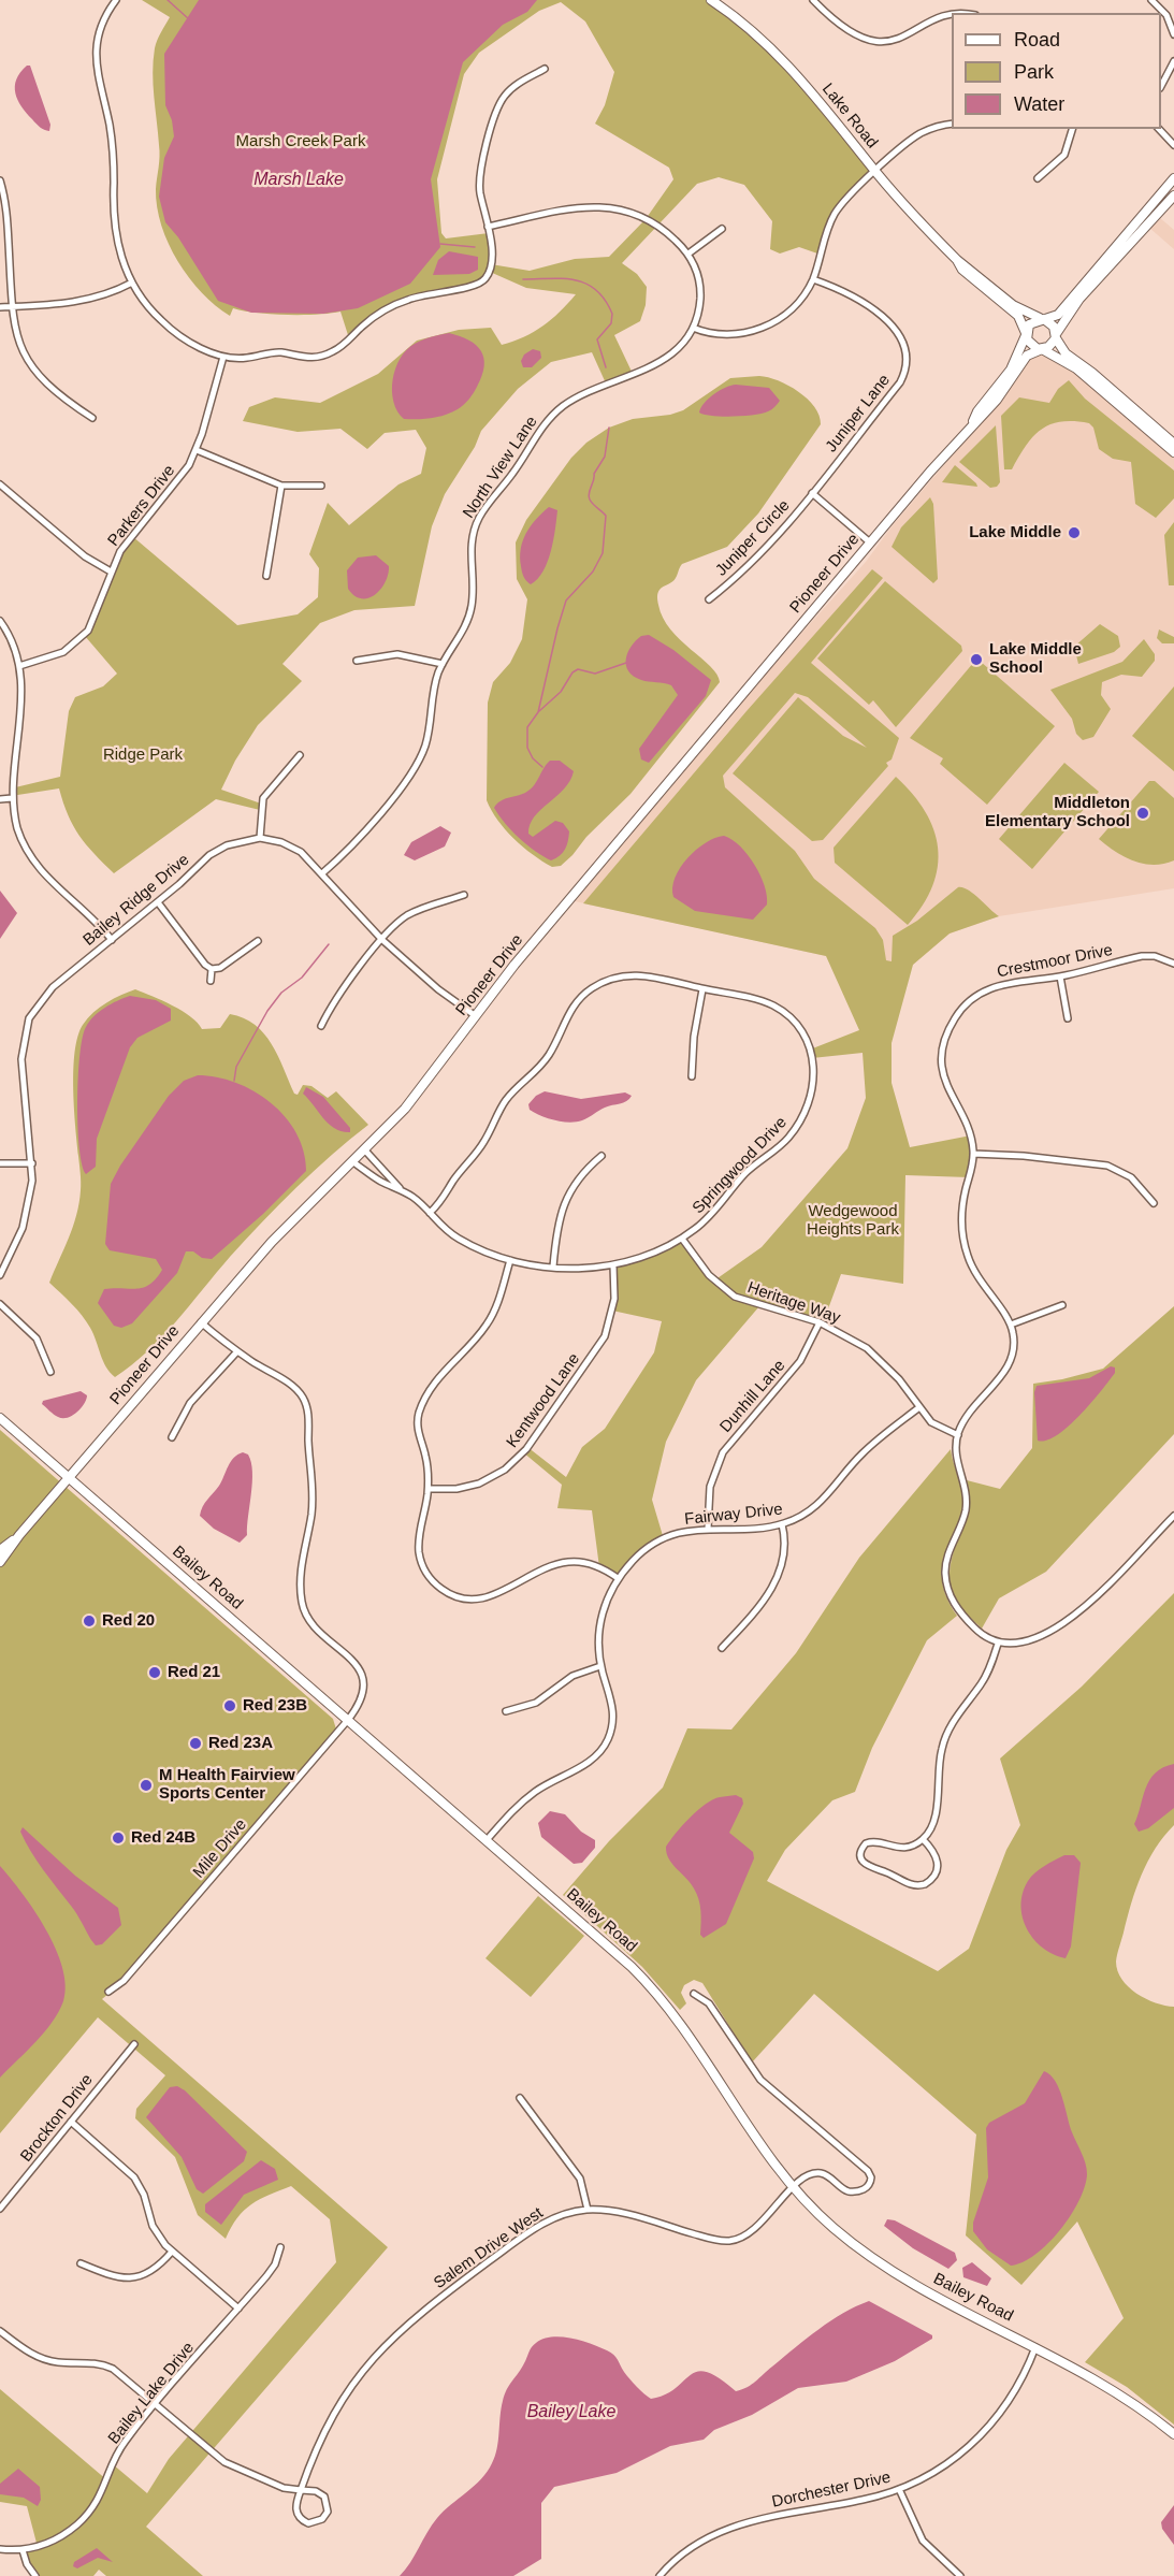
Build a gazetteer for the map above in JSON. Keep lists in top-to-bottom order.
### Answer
{
  "streets": {
    "street": [
      "Lake Road",
      "Juniper Lane",
      "North View Lane",
      "Parkers Drive",
      "Juniper Circle",
      "Pioneer Drive",
      "Bailey Ridge Drive",
      "Crestmoor Drive",
      "Springwood Drive",
      "Heritage Way",
      "Dunhill Lane",
      "Kentwood Lane",
      "Fairway Drive",
      "Bailey Road",
      "Mile Drive",
      "Brockton Drive",
      "Salem Drive West",
      "Bailey Lake Drive",
      "Dorchester Drive"
    ]
  },
  "crossings": [
    ["Lake Road", "Pioneer Drive"],
    ["Juniper Lane", "Juniper Circle"],
    ["North View Lane", "Bailey Ridge Drive"],
    ["Pioneer Drive", "Bailey Ridge Drive"],
    ["Pioneer Drive", "Springwood Drive"],
    ["Pioneer Drive", "Bailey Road"],
    ["Pioneer Drive", "Mile Drive"],
    ["Springwood Drive", "Heritage Way"],
    ["Springwood Drive", "Kentwood Lane"],
    ["Heritage Way", "Dunhill Lane"],
    ["Heritage Way", "Fairway Drive"],
    ["Dunhill Lane", "Fairway Drive"],
    ["Fairway Drive", "Bailey Road"],
    ["Bailey Road", "Mile Drive"],
    ["Bailey Road", "Salem Drive West"],
    ["Bailey Road", "Dorchester Drive"]
  ],
  "water": ["Marsh Lake", "Bailey Lake"],
  "parks": ["Marsh Creek Park", "Ridge Park", "Wedgewood Heights Park"],
  "places": [
    "Lake Middle",
    "Lake Middle School",
    "Middleton Elementary School",
    "Red 20",
    "Red 21",
    "Red 23B",
    "Red 23A",
    "M Health Fairview Sports Center",
    "Red 24B"
  ],
  "legend": ["Road", "Park", "Water"]
}
